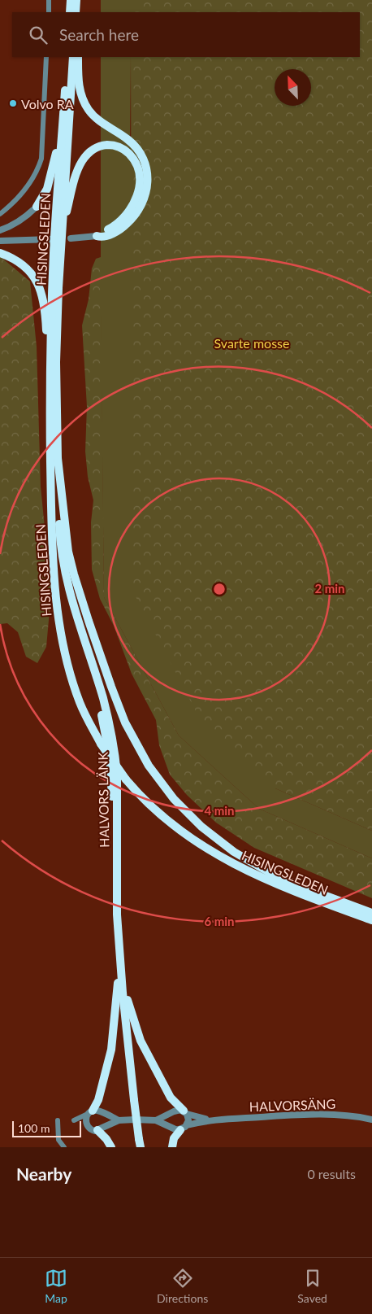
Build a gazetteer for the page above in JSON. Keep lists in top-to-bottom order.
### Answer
{
  "streets": {
    "highway": ["HISINGSLEDEN", "HALVORS LÄNK"],
    "street": ["HALVORSÄNG"]
  },
  "crossings": [
    ["HISINGSLEDEN", "HALVORS LÄNK"]
  ],
  "parks": ["Svarte mosse"],
  "places": ["Volvo RA"],
  "scale_bar": "100 m",
  "north": "top left",
  "page": {
    "search": "Search here",
    "scale": "100 m",
    "heading": ["Nearby", "0 results"],
    "nav": ["Map", "Directions", "Saved"]
  },
  "rings": ["2 min", "4 min", "6 min"]
}
